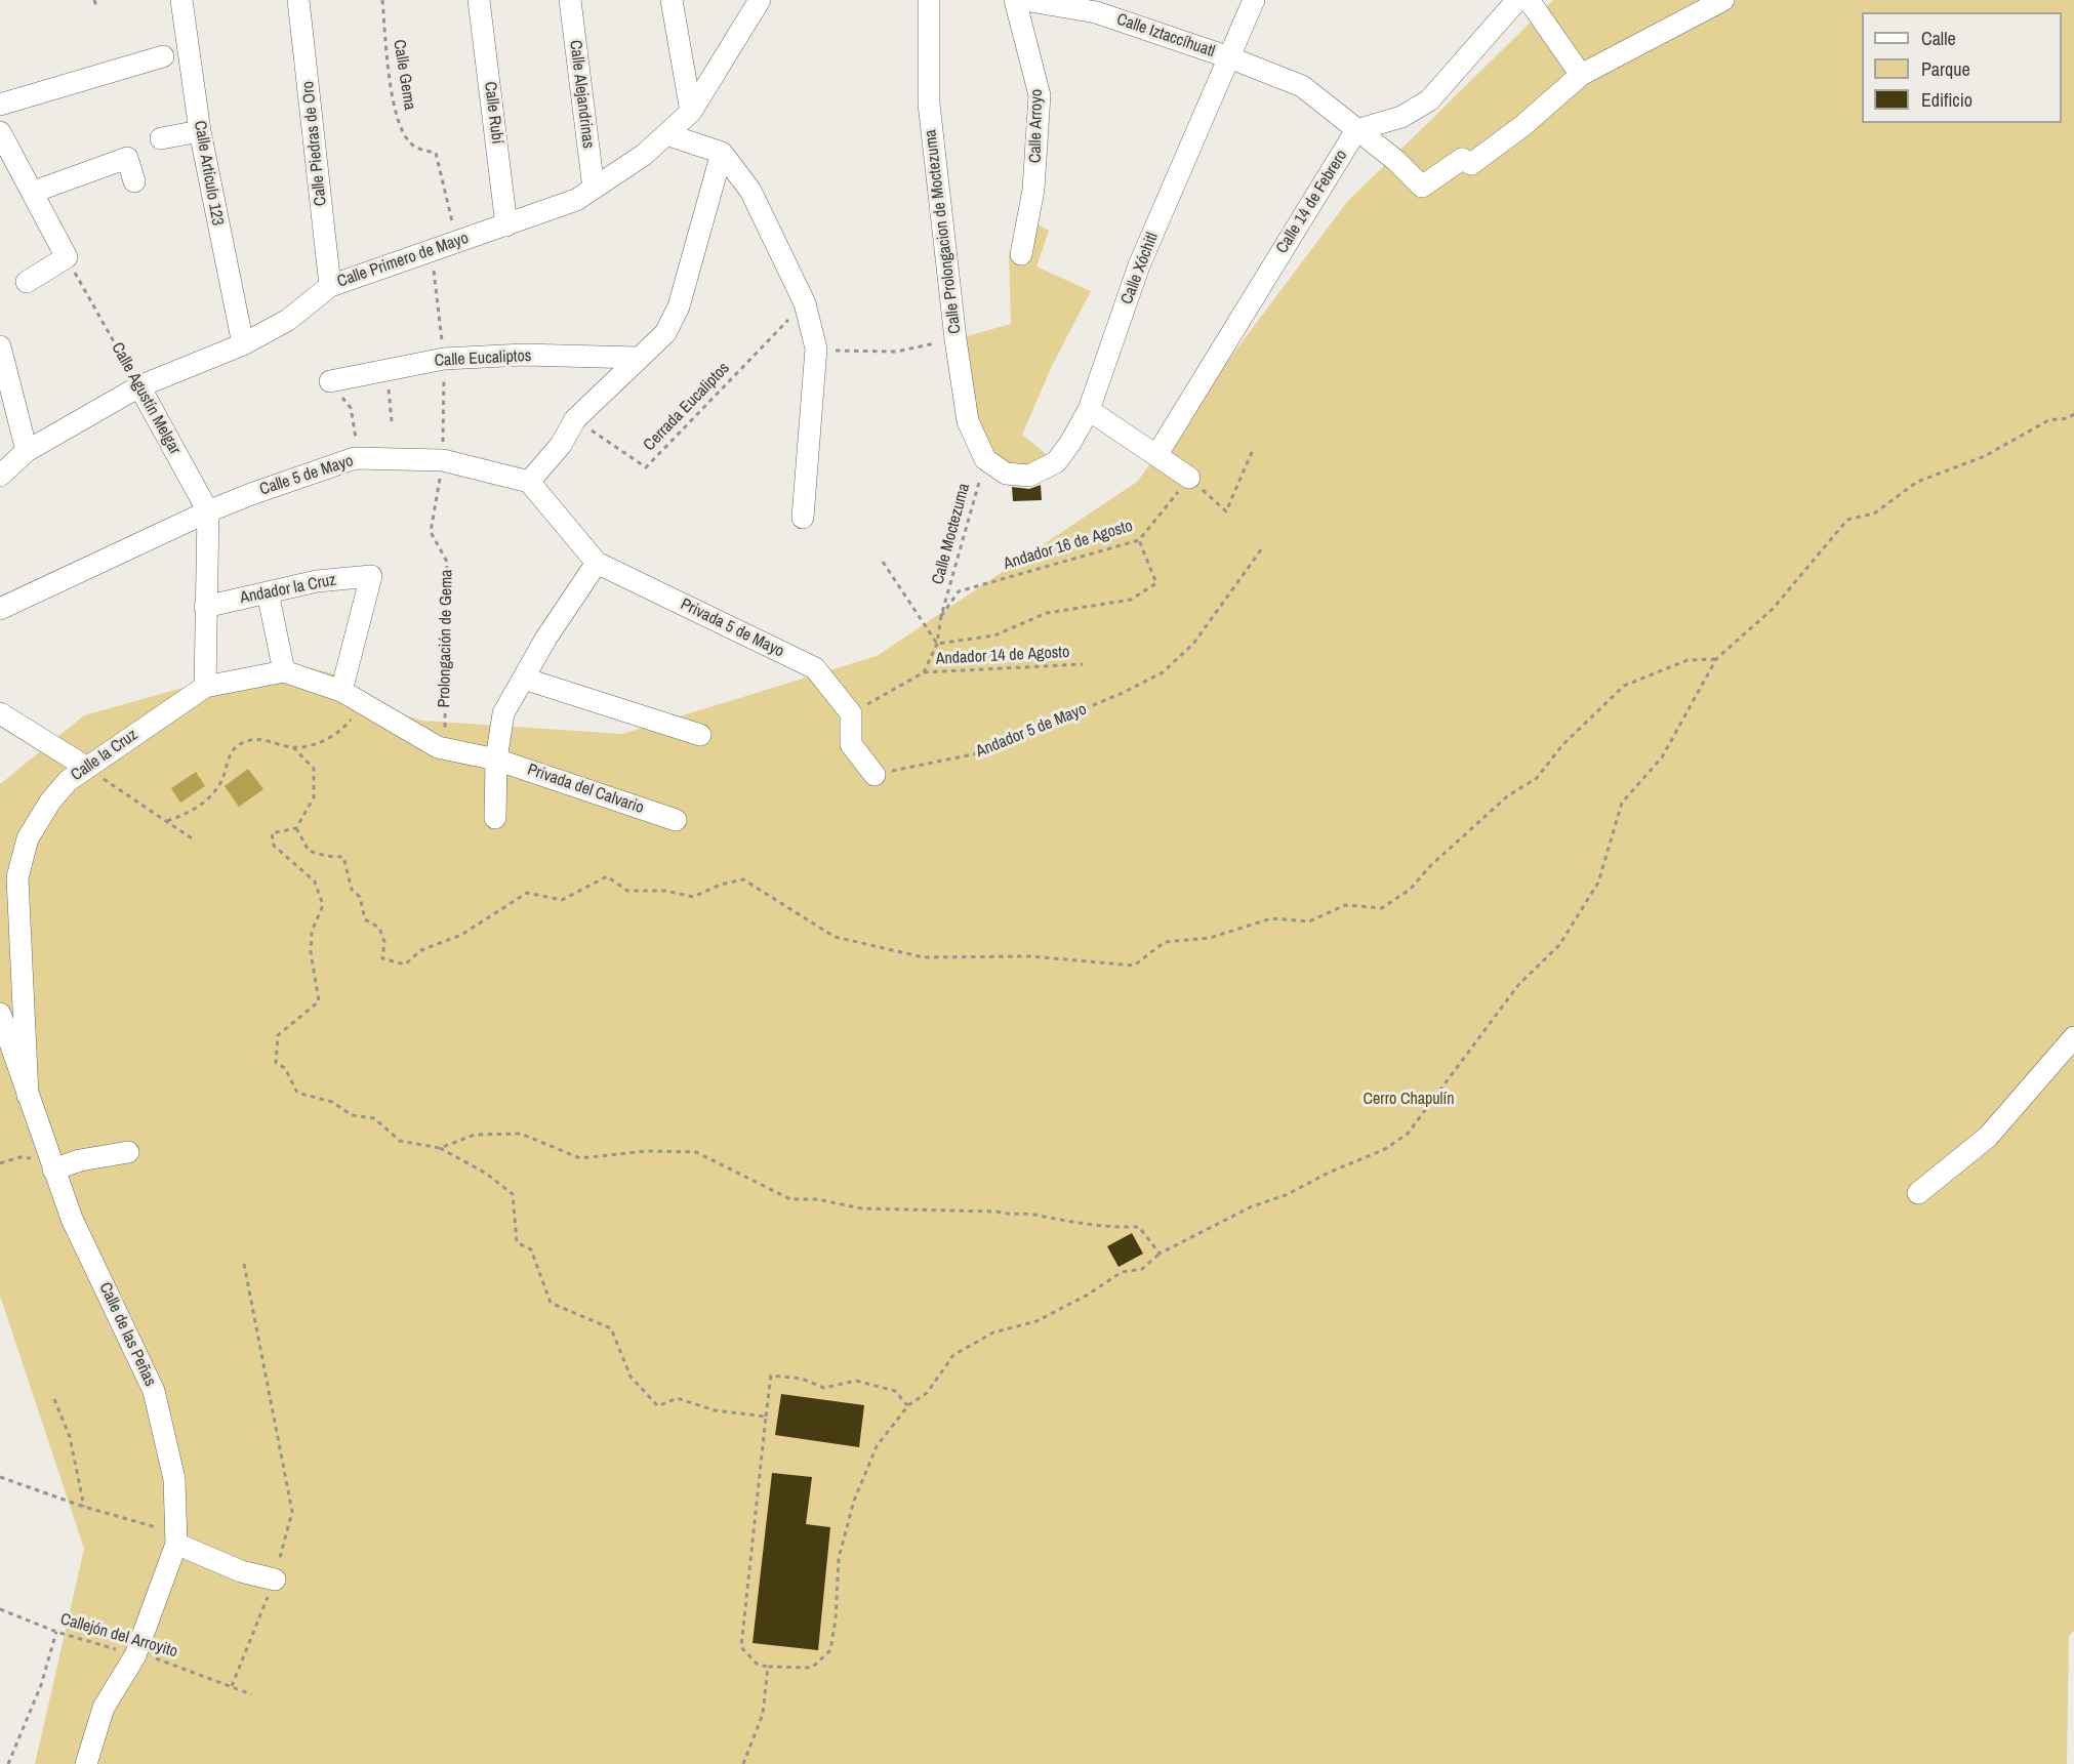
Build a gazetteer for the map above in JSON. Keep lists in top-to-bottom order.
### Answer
{
  "streets": {
    "street": [
      "Calle Iztaccíhuatl",
      "Calle Alejandrinas",
      "Calle Rubí",
      "Calle Arroyo",
      "Calle Piedras de Oro",
      "Calle Artículo 123",
      "Calle 14 de Febrero",
      "Calle Prolongacion de Moctezuma",
      "Calle Primero de Mayo",
      "Calle Xóchitl",
      "Calle Eucaliptos",
      "Calle Agustín Melgar",
      "Calle 5 de Mayo",
      "Andador la Cruz",
      "Privada 5 de Mayo",
      "Calle la Cruz",
      "Privada del Calvario",
      "Calle de las Peñas"
    ],
    "path": [
      "Calle Gema",
      "Cerrada Eucaliptos",
      "Calle Moctezuma",
      "Andador 16 de Agosto",
      "Prolongación de Gema",
      "Andador 14 de Agosto",
      "Andador 5 de Mayo",
      "Callejón del Arroyito"
    ]
  },
  "crossings": [
    ["Calle Iztaccíhuatl", "Calle 14 de Febrero"],
    ["Calle Iztaccíhuatl", "Calle Xóchitl"],
    ["Calle Gema", "Calle Primero de Mayo"],
    ["Calle Alejandrinas", "Calle Primero de Mayo"],
    ["Calle Rubí", "Calle Primero de Mayo"],
    ["Calle Piedras de Oro", "Calle Primero de Mayo"],
    ["Calle Artículo 123", "Calle Primero de Mayo"],
    ["Calle Prolongacion de Moctezuma", "Calle Xóchitl"],
    ["Calle Prolongacion de Moctezuma", "Calle Moctezuma"],
    ["Calle Primero de Mayo", "Calle Agustín Melgar"],
    ["Calle Primero de Mayo", "Prolongación de Gema"],
    ["Calle Xóchitl", "Calle Moctezuma"],
    ["Calle Eucaliptos", "Prolongación de Gema"],
    ["Calle Agustín Melgar", "Calle 5 de Mayo"],
    ["Calle 5 de Mayo", "Prolongación de Gema"],
    ["Calle Moctezuma", "Andador 16 de Agosto"],
    ["Andador la Cruz", "Calle la Cruz"],
    ["Calle la Cruz", "Calle de las Peñas"],
    ["Calle de las Peñas", "Callejón del Arroyito"]
  ],
  "parks": ["Cerro Chapulín"],
  "legend": ["Calle", "Parque", "Edificio"]
}
